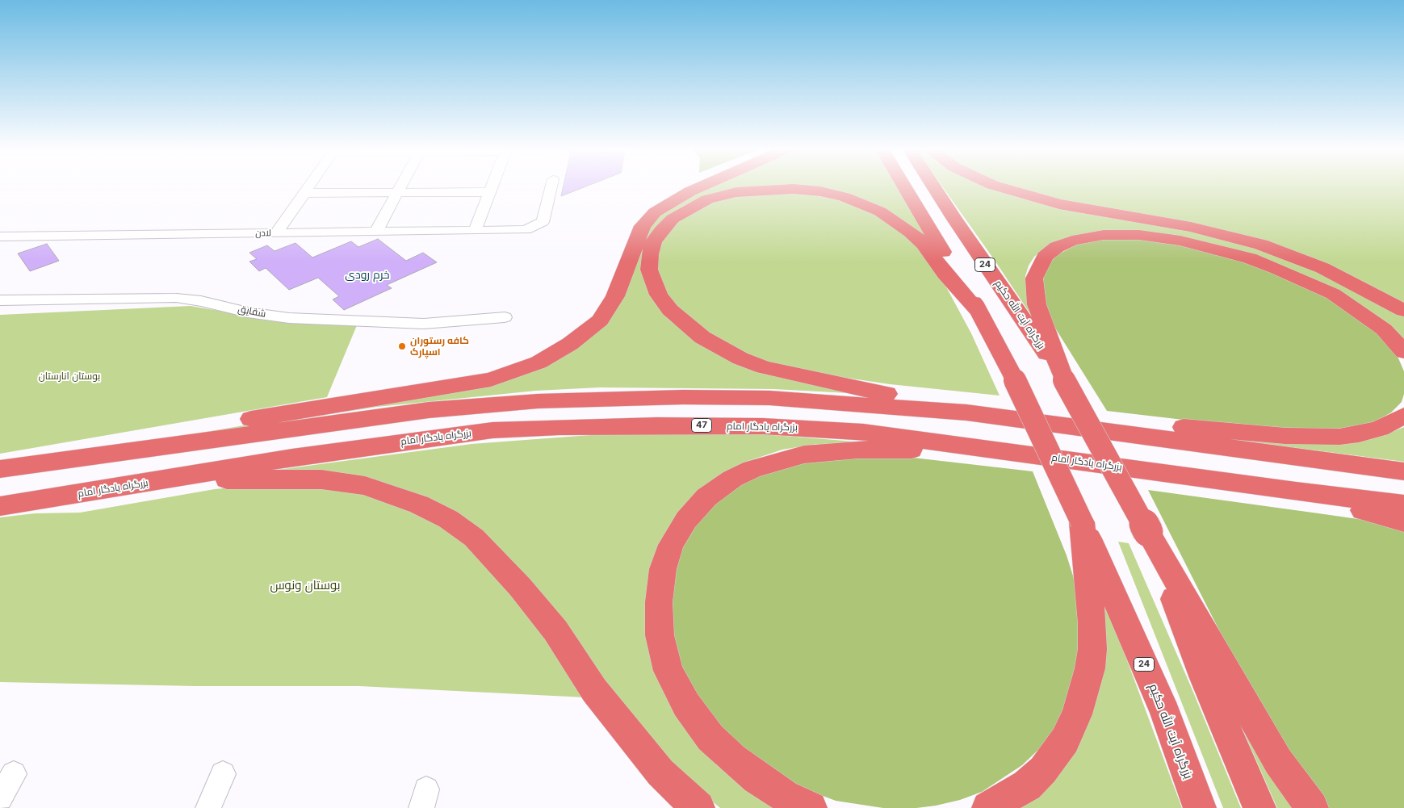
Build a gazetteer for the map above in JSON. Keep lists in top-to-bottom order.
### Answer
{
  "streets": {
    "highway": [
      "24",
      "بزرگراه آیت الله حکیم",
      "47",
      "بزرگراه یادگار امام"
    ],
    "street": ["لادن", "شقایق"]
  },
  "crossings": [
    ["24", "بزرگراه آیت الله حکیم"]
  ],
  "districts": ["خرم رودی"],
  "parks": ["بوستان انارستان", "بوستان ونوس"],
  "places": ["کافه رستوران اسپارک"]
}
